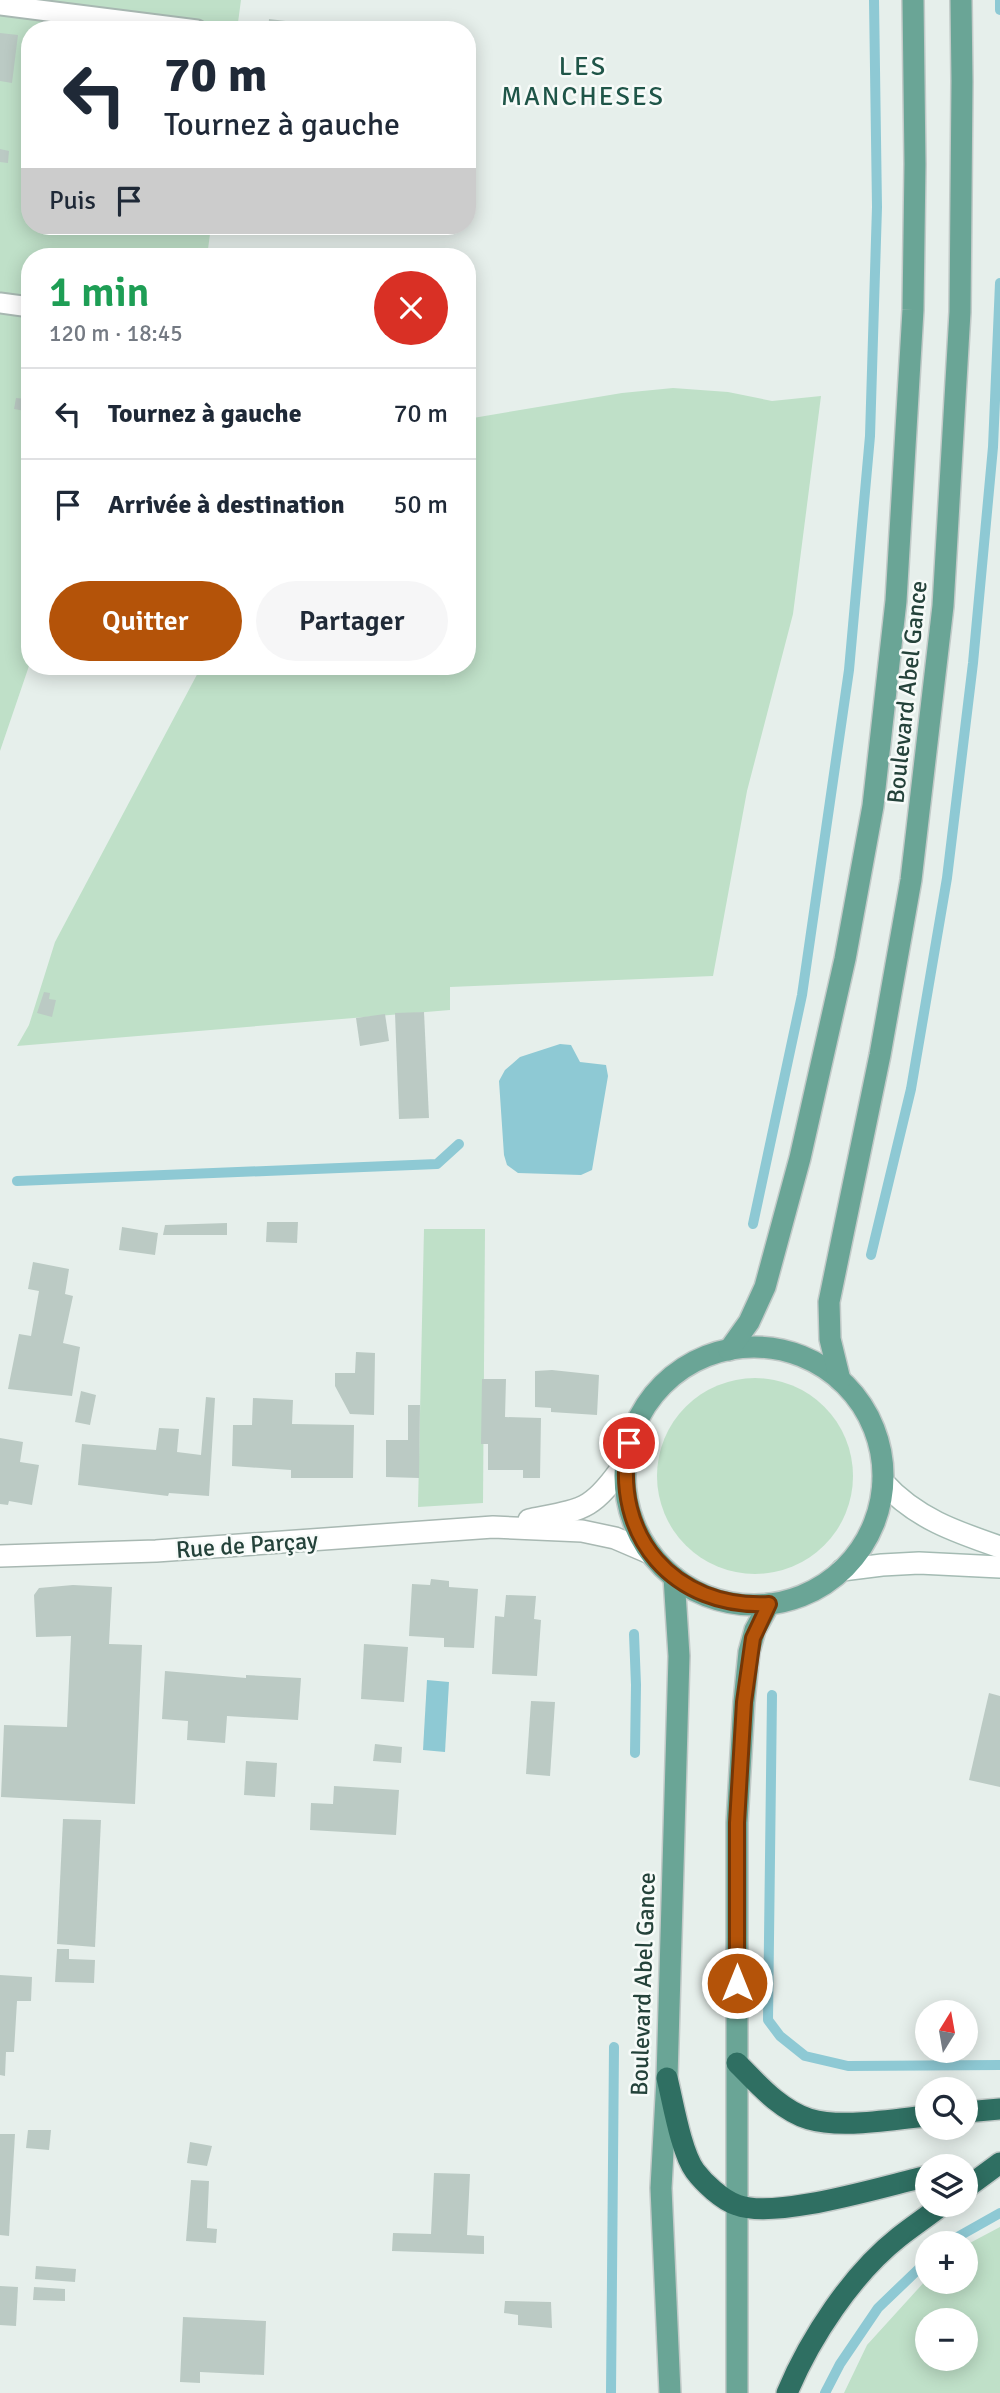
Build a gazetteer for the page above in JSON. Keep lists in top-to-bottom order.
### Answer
{
  "streets": {
    "main road": ["Boulevard Abel Gance"],
    "street": ["Rue de Parçay"]
  },
  "districts": ["LES MANCHESES"],
  "north": "top",
  "page": {
    "turn": ["70 m", "Tournez à gauche"],
    "then": "Puis",
    "heading": ["1 min", "120 m · 18:45"],
    "list": [
      {
        "name": "Tournez à gauche",
        "value": "70 m"
      },
      {
        "name": "Arrivée à destination",
        "value": "50 m"
      }
    ],
    "buttons": ["Quitter", "Partager"],
    "map_buttons": ["+", "−"]
  }
}
